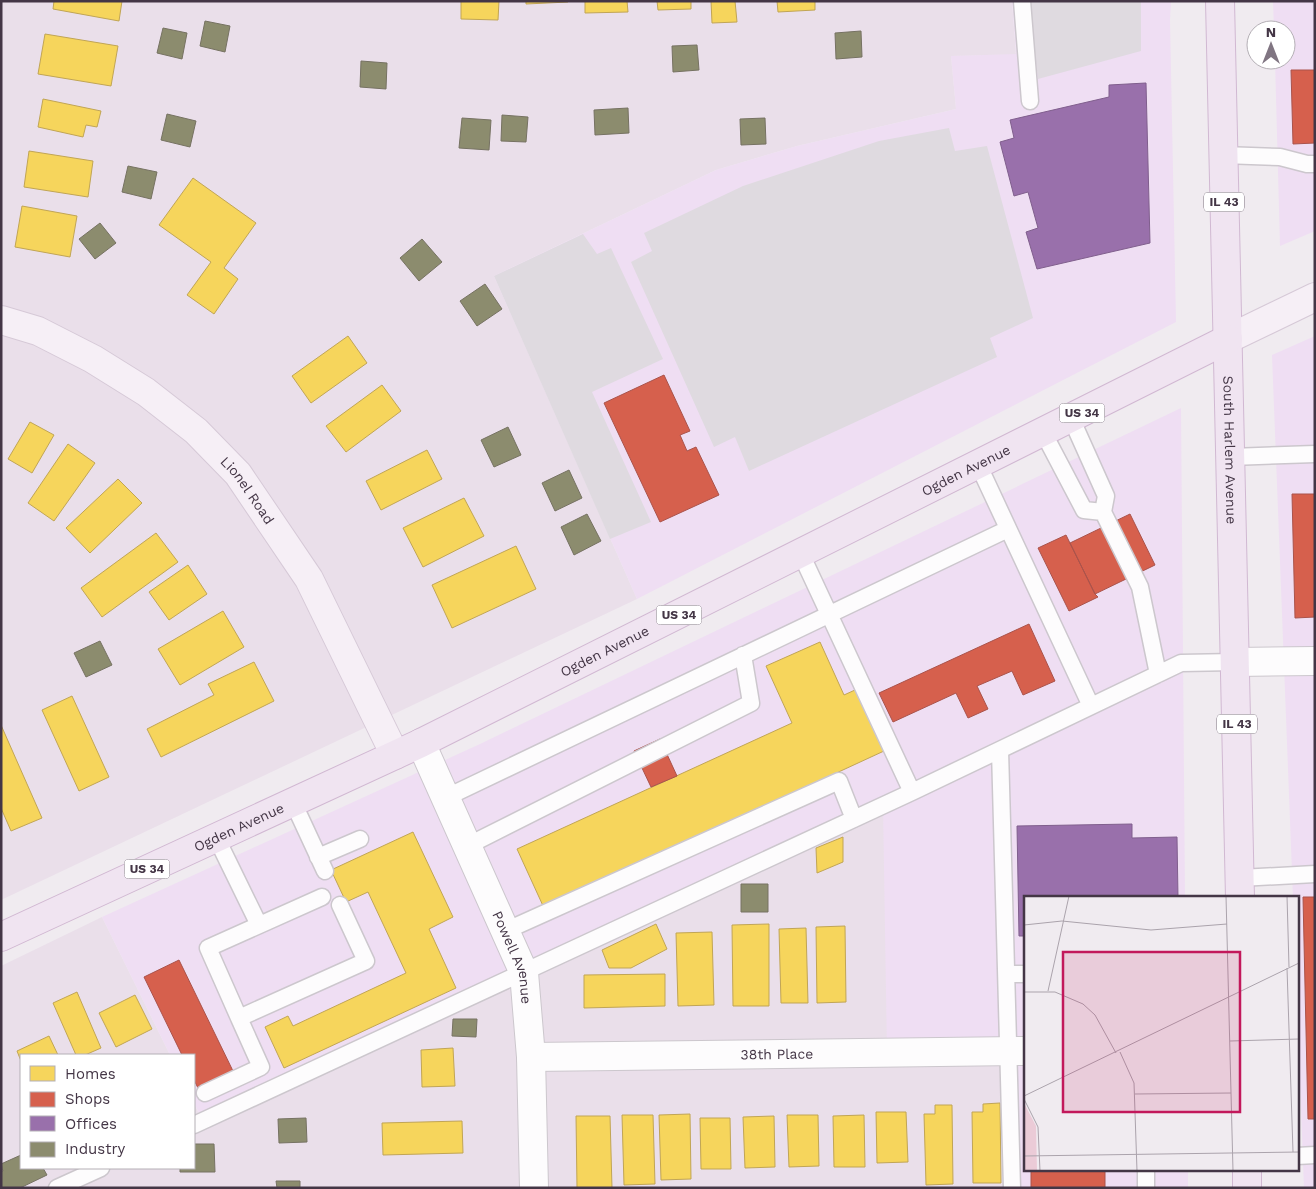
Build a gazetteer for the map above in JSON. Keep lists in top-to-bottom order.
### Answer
{
  "streets": {
    "main road": [
      "IL 43",
      "US 34",
      "South Harlem Avenue",
      "Ogden Avenue"
    ],
    "street": ["Lionel Road", "Powell Avenue", "38th Place"]
  },
  "crossings": [
    ["South Harlem Avenue", "Ogden Avenue"],
    ["Ogden Avenue", "Lionel Road"],
    ["Ogden Avenue", "Powell Avenue"],
    ["Powell Avenue", "38th Place"]
  ],
  "legend": [
    "Homes",
    "Shops",
    "Offices",
    "Industry"
  ],
  "north": "top"
}
